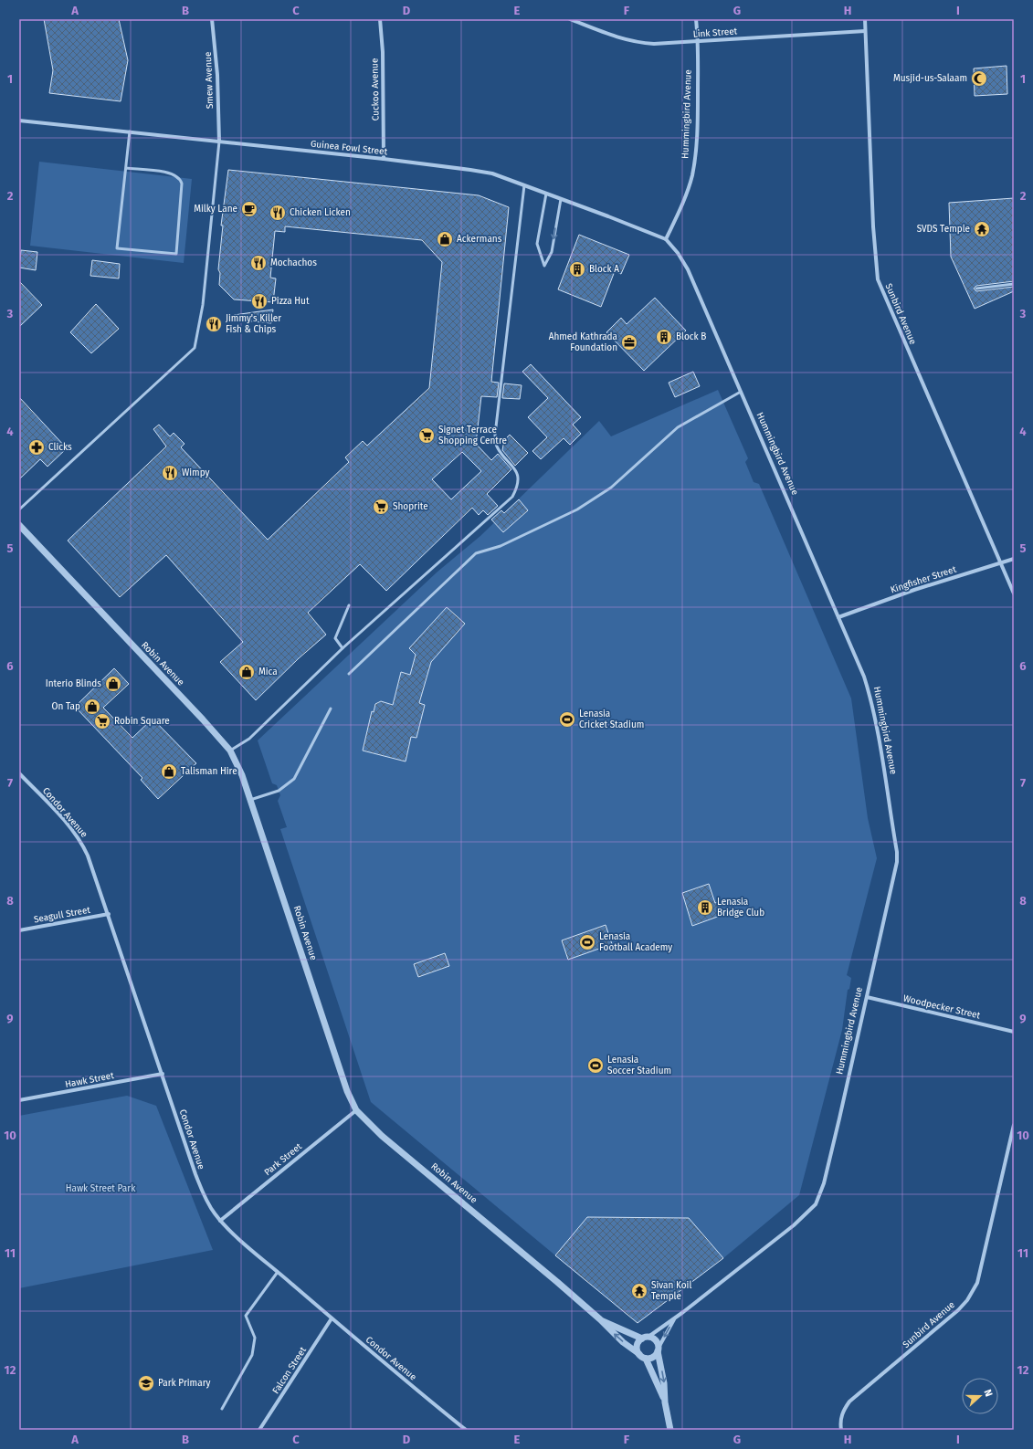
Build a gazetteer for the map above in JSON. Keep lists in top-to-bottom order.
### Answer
{
  "streets": {
    "street": [
      "Link Street",
      "Smew Avenue",
      "Cuckoo Avenue",
      "Hummingbird Avenue",
      "Guinea Fowl Street",
      "Sunbird Avenue",
      "Kingfisher Street",
      "Robin Avenue",
      "Condor Avenue",
      "Seagull Street",
      "Woodpecker Street",
      "Hawk Street",
      "Park Street",
      "Falcon Street"
    ]
  },
  "crossings": [
    ["Link Street", "Hummingbird Avenue"],
    ["Link Street", "Sunbird Avenue"],
    ["Smew Avenue", "Guinea Fowl Street"],
    ["Cuckoo Avenue", "Guinea Fowl Street"],
    ["Hummingbird Avenue", "Guinea Fowl Street"],
    ["Hummingbird Avenue", "Kingfisher Street"],
    ["Hummingbird Avenue", "Robin Avenue"],
    ["Hummingbird Avenue", "Woodpecker Street"],
    ["Sunbird Avenue", "Kingfisher Street"],
    ["Robin Avenue", "Park Street"],
    ["Condor Avenue", "Seagull Street"],
    ["Condor Avenue", "Hawk Street"],
    ["Condor Avenue", "Park Street"],
    ["Condor Avenue", "Falcon Street"]
  ],
  "parks": ["Hawk Street Park"],
  "places": {
    "mosque": ["Musjid-us-Salaam"],
    "cafe": ["Milky Lane"],
    "restaurant": [
      "Chicken Licken",
      "Mochachos",
      "Pizza Hut",
      "Jimmy's Killer Fish & Chips",
      "Wimpy"
    ],
    "temple": ["SVDS Temple", "Sivan Koil Temple"],
    "shop": [
      "Ackermans",
      "Mica",
      "Interio Blinds",
      "On Tap",
      "Talisman Hire"
    ],
    "building": ["Block A", "Block B", "Lenasia Bridge Club"],
    "office": ["Ahmed Kathrada Foundation"],
    "supermarket": ["Signet Terrace Shopping Centre", "Shoprite", "Robin Square"],
    "pharmacy": ["Clicks"],
    "sports": ["Lenasia Cricket Stadium", "Lenasia Football Academy", "Lenasia Soccer Stadium"],
    "school or university": ["Park Primary"]
  },
  "north": "right",
  "grid": {
    "columns": [
      "A",
      "B",
      "C",
      "D",
      "E",
      "F",
      "G",
      "H",
      "I"
    ],
    "rows": [
      "1",
      "2",
      "3",
      "4",
      "5",
      "6",
      "7",
      "8",
      "9",
      "10",
      "11",
      "12"
    ]
  }
}
